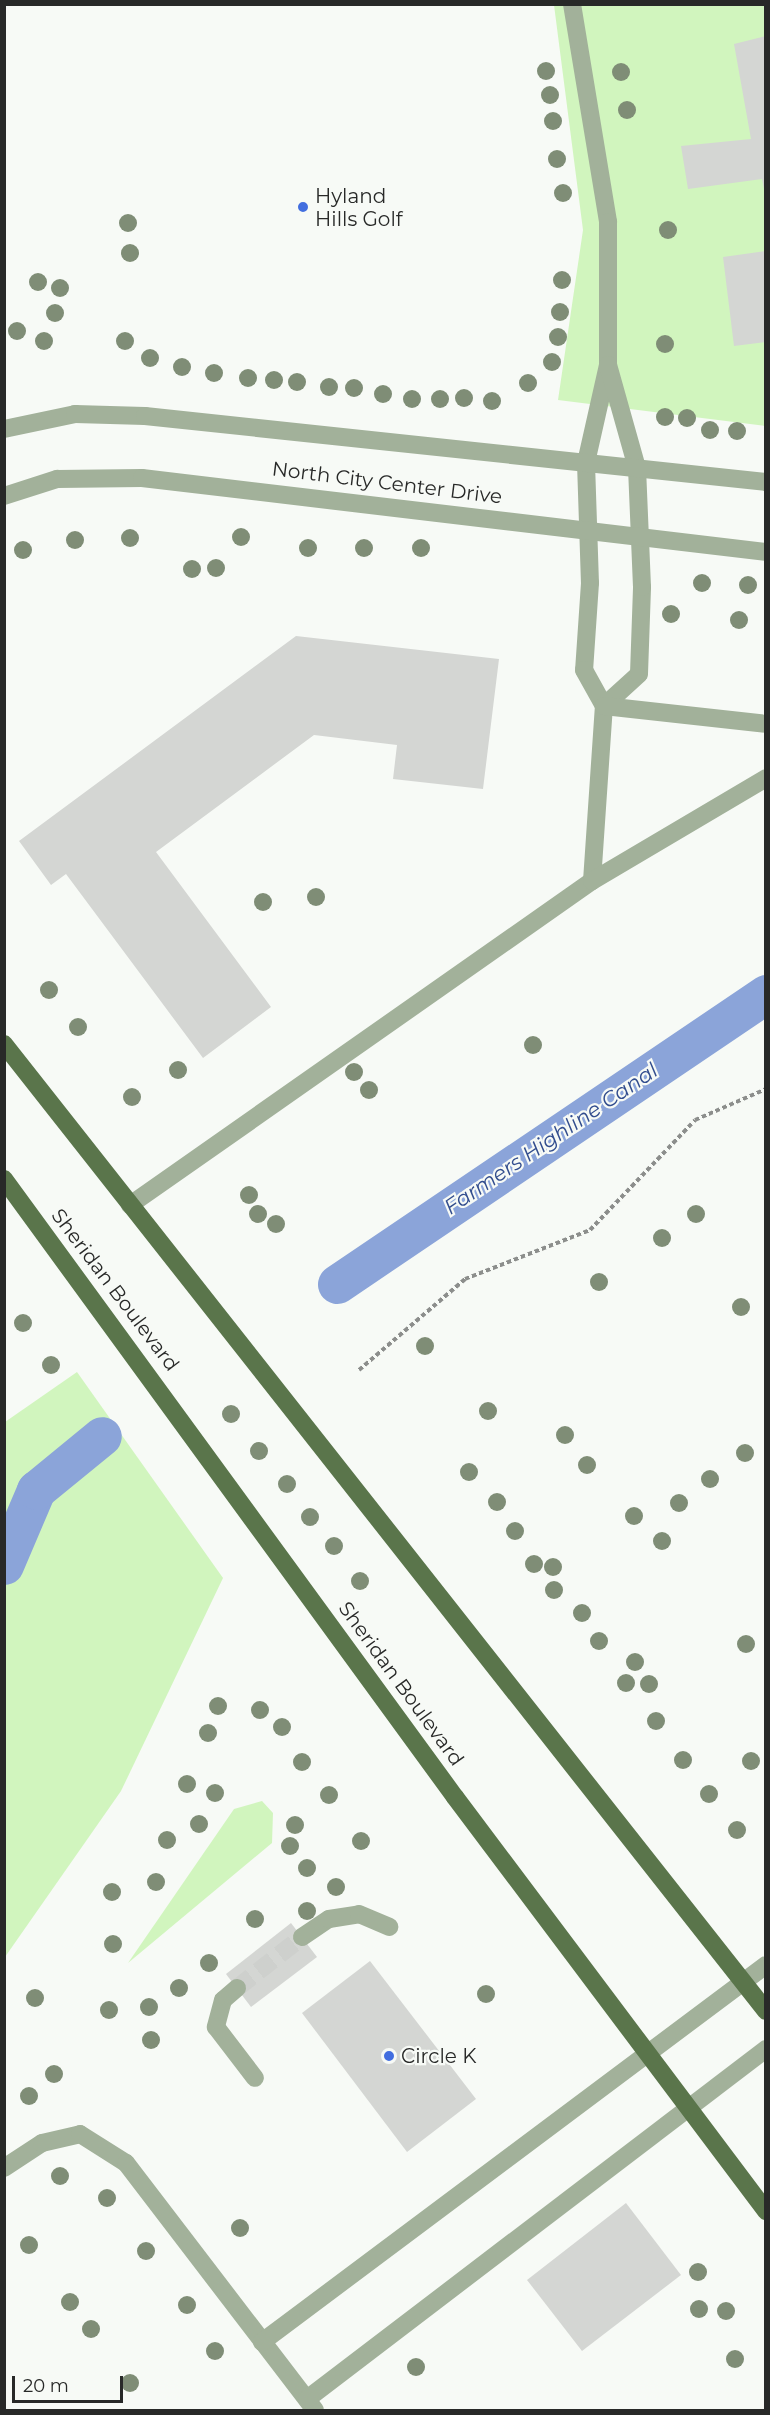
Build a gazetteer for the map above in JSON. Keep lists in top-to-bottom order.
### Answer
{
  "streets": {
    "main road": ["Sheridan Boulevard"],
    "street": ["North City Center Drive"]
  },
  "water": ["Farmers Highline Canal"],
  "places": ["Hyland Hills Golf", "Circle K"],
  "scale_bar": "20 m"
}
